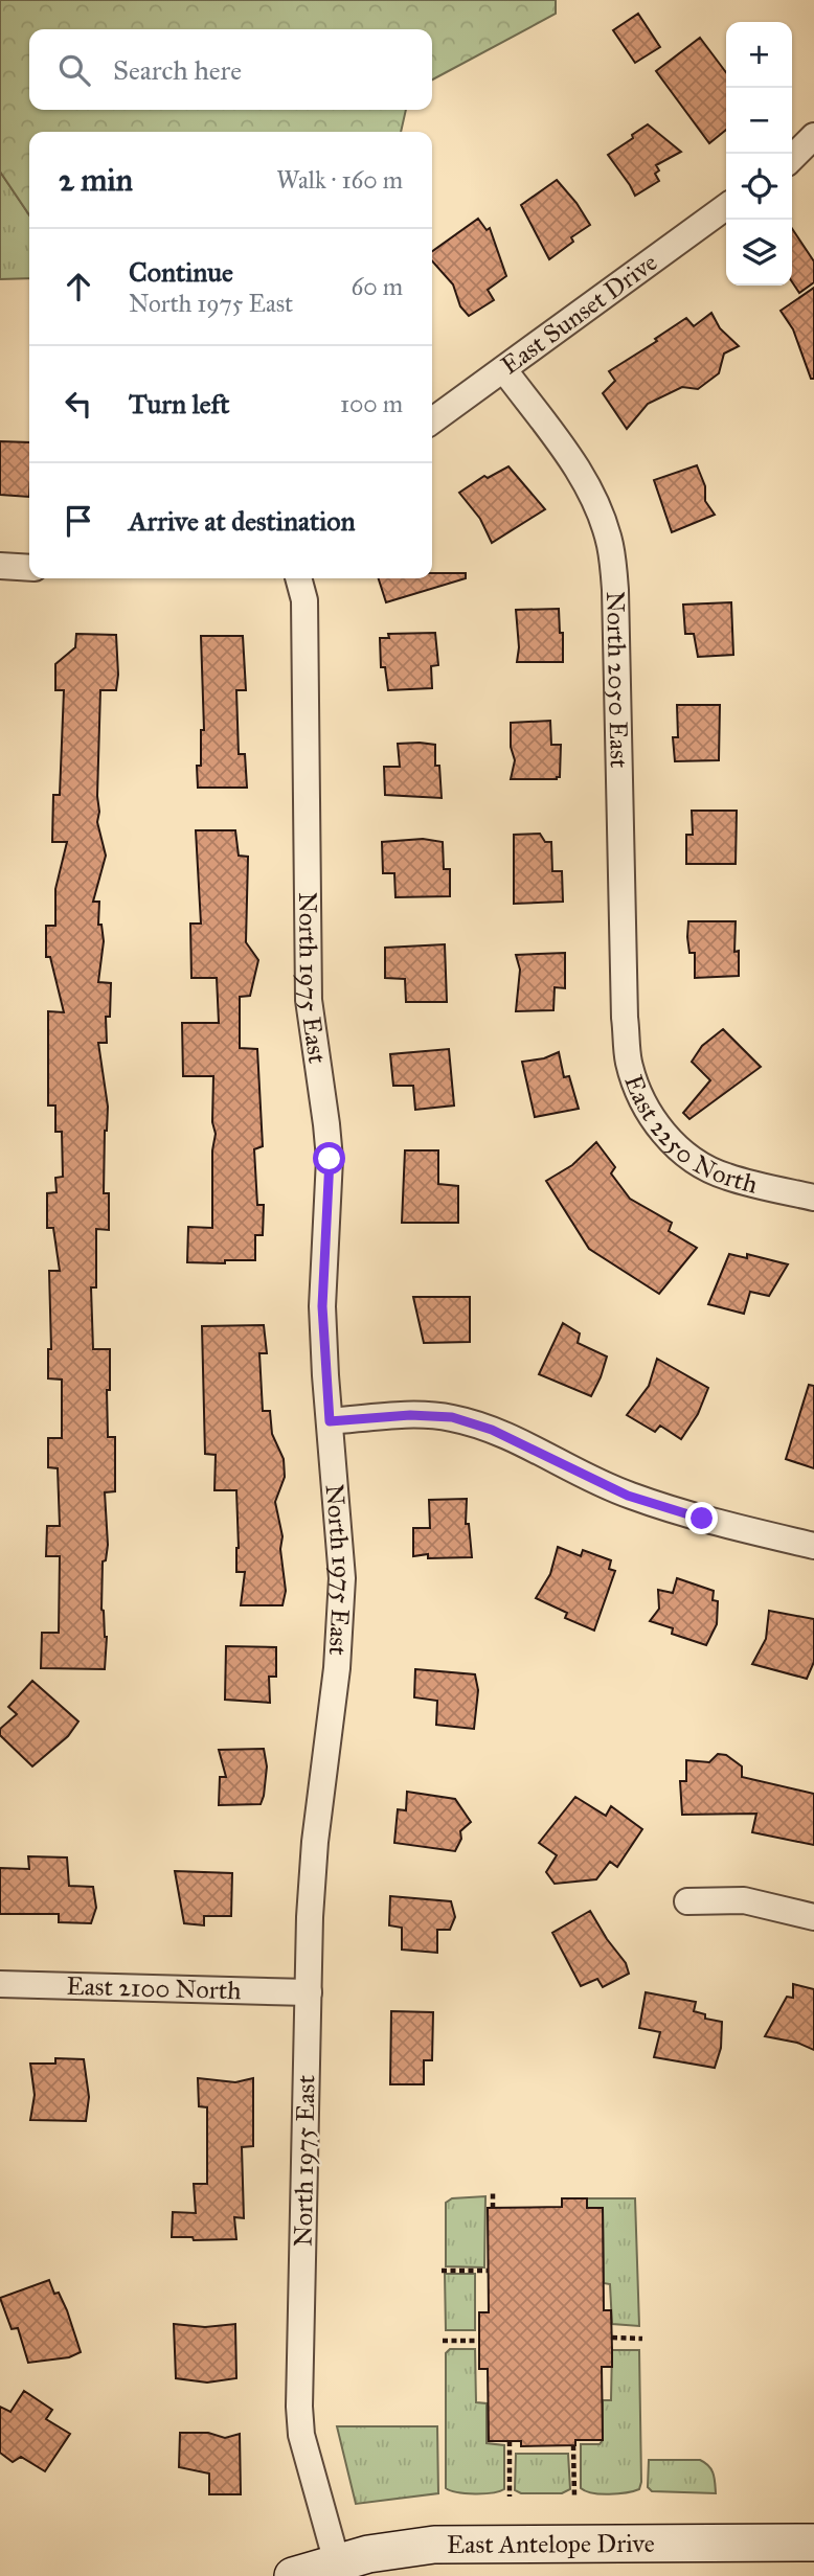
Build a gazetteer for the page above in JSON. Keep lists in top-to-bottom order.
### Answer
{
  "streets": {
    "main road": ["East Antelope Drive"],
    "street": [
      "East Sunset Drive",
      "North 2050 East",
      "North 1975 East",
      "East 2250 North",
      "East 2100 North"
    ]
  },
  "crossings": [
    ["East Sunset Drive", "North 2050 East"],
    ["North 2050 East", "East 2250 North"],
    ["North 1975 East", "East 2100 North"],
    ["North 1975 East", "East Antelope Drive"]
  ],
  "page": {
    "map_buttons": ["+", "−"],
    "search": "Search here",
    "heading": ["2 min", "Walk · 160 m"],
    "list": [
      ["Continue", "North 1975 East", "60 m"],
      ["Turn left", "100 m"],
      "Arrive at destination"
    ]
  }
}
